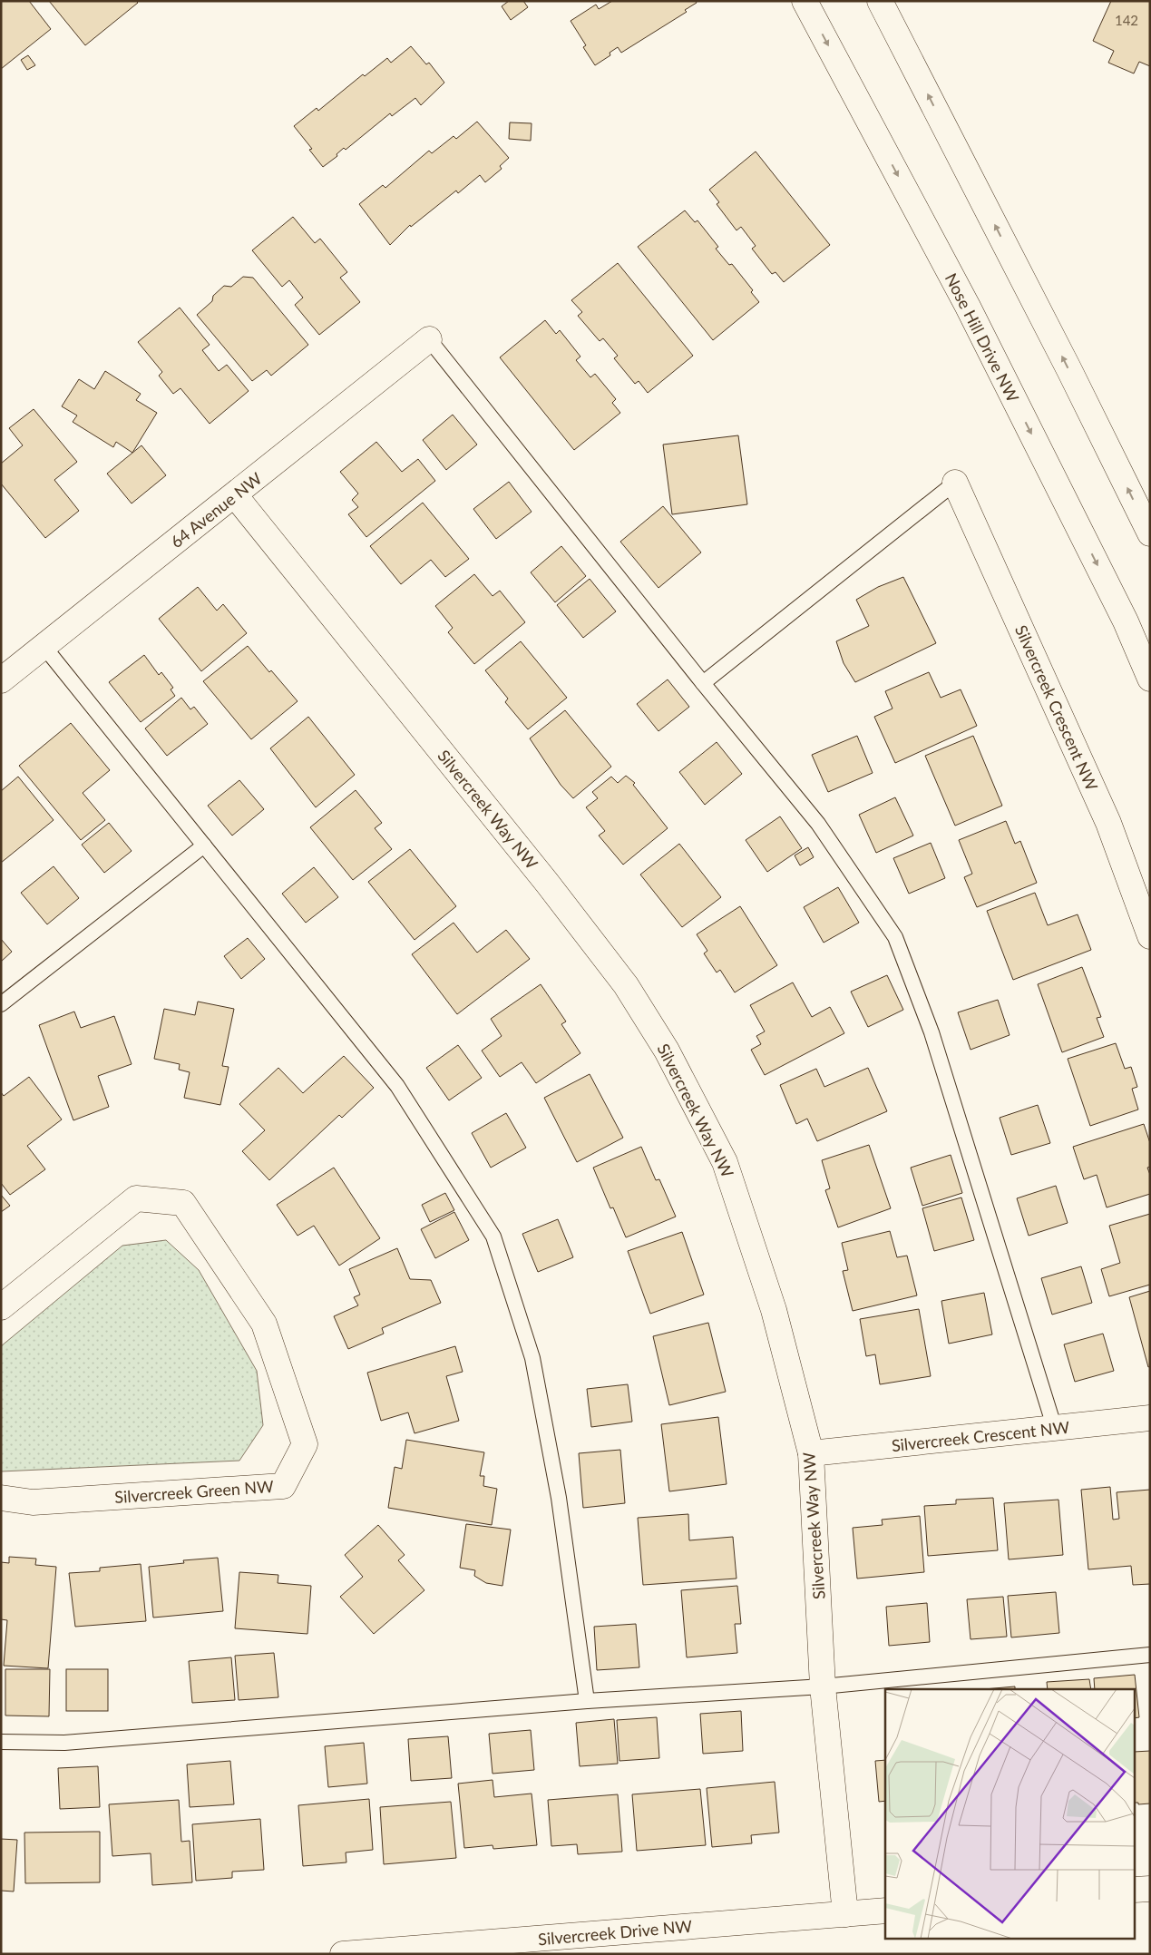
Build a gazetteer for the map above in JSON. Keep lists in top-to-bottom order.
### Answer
{
  "streets": {
    "street": [
      "Nose Hill Drive NW",
      "64 Avenue NW",
      "Silvercreek Crescent NW",
      "Silvercreek Way NW",
      "Silvercreek Green NW",
      "Silvercreek Drive NW"
    ]
  },
  "crossings": [
    ["64 Avenue NW", "Silvercreek Way NW"],
    ["Silvercreek Crescent NW", "Silvercreek Way NW"],
    ["Silvercreek Way NW", "Silvercreek Drive NW"]
  ],
  "house_numbers": ["142"]
}
